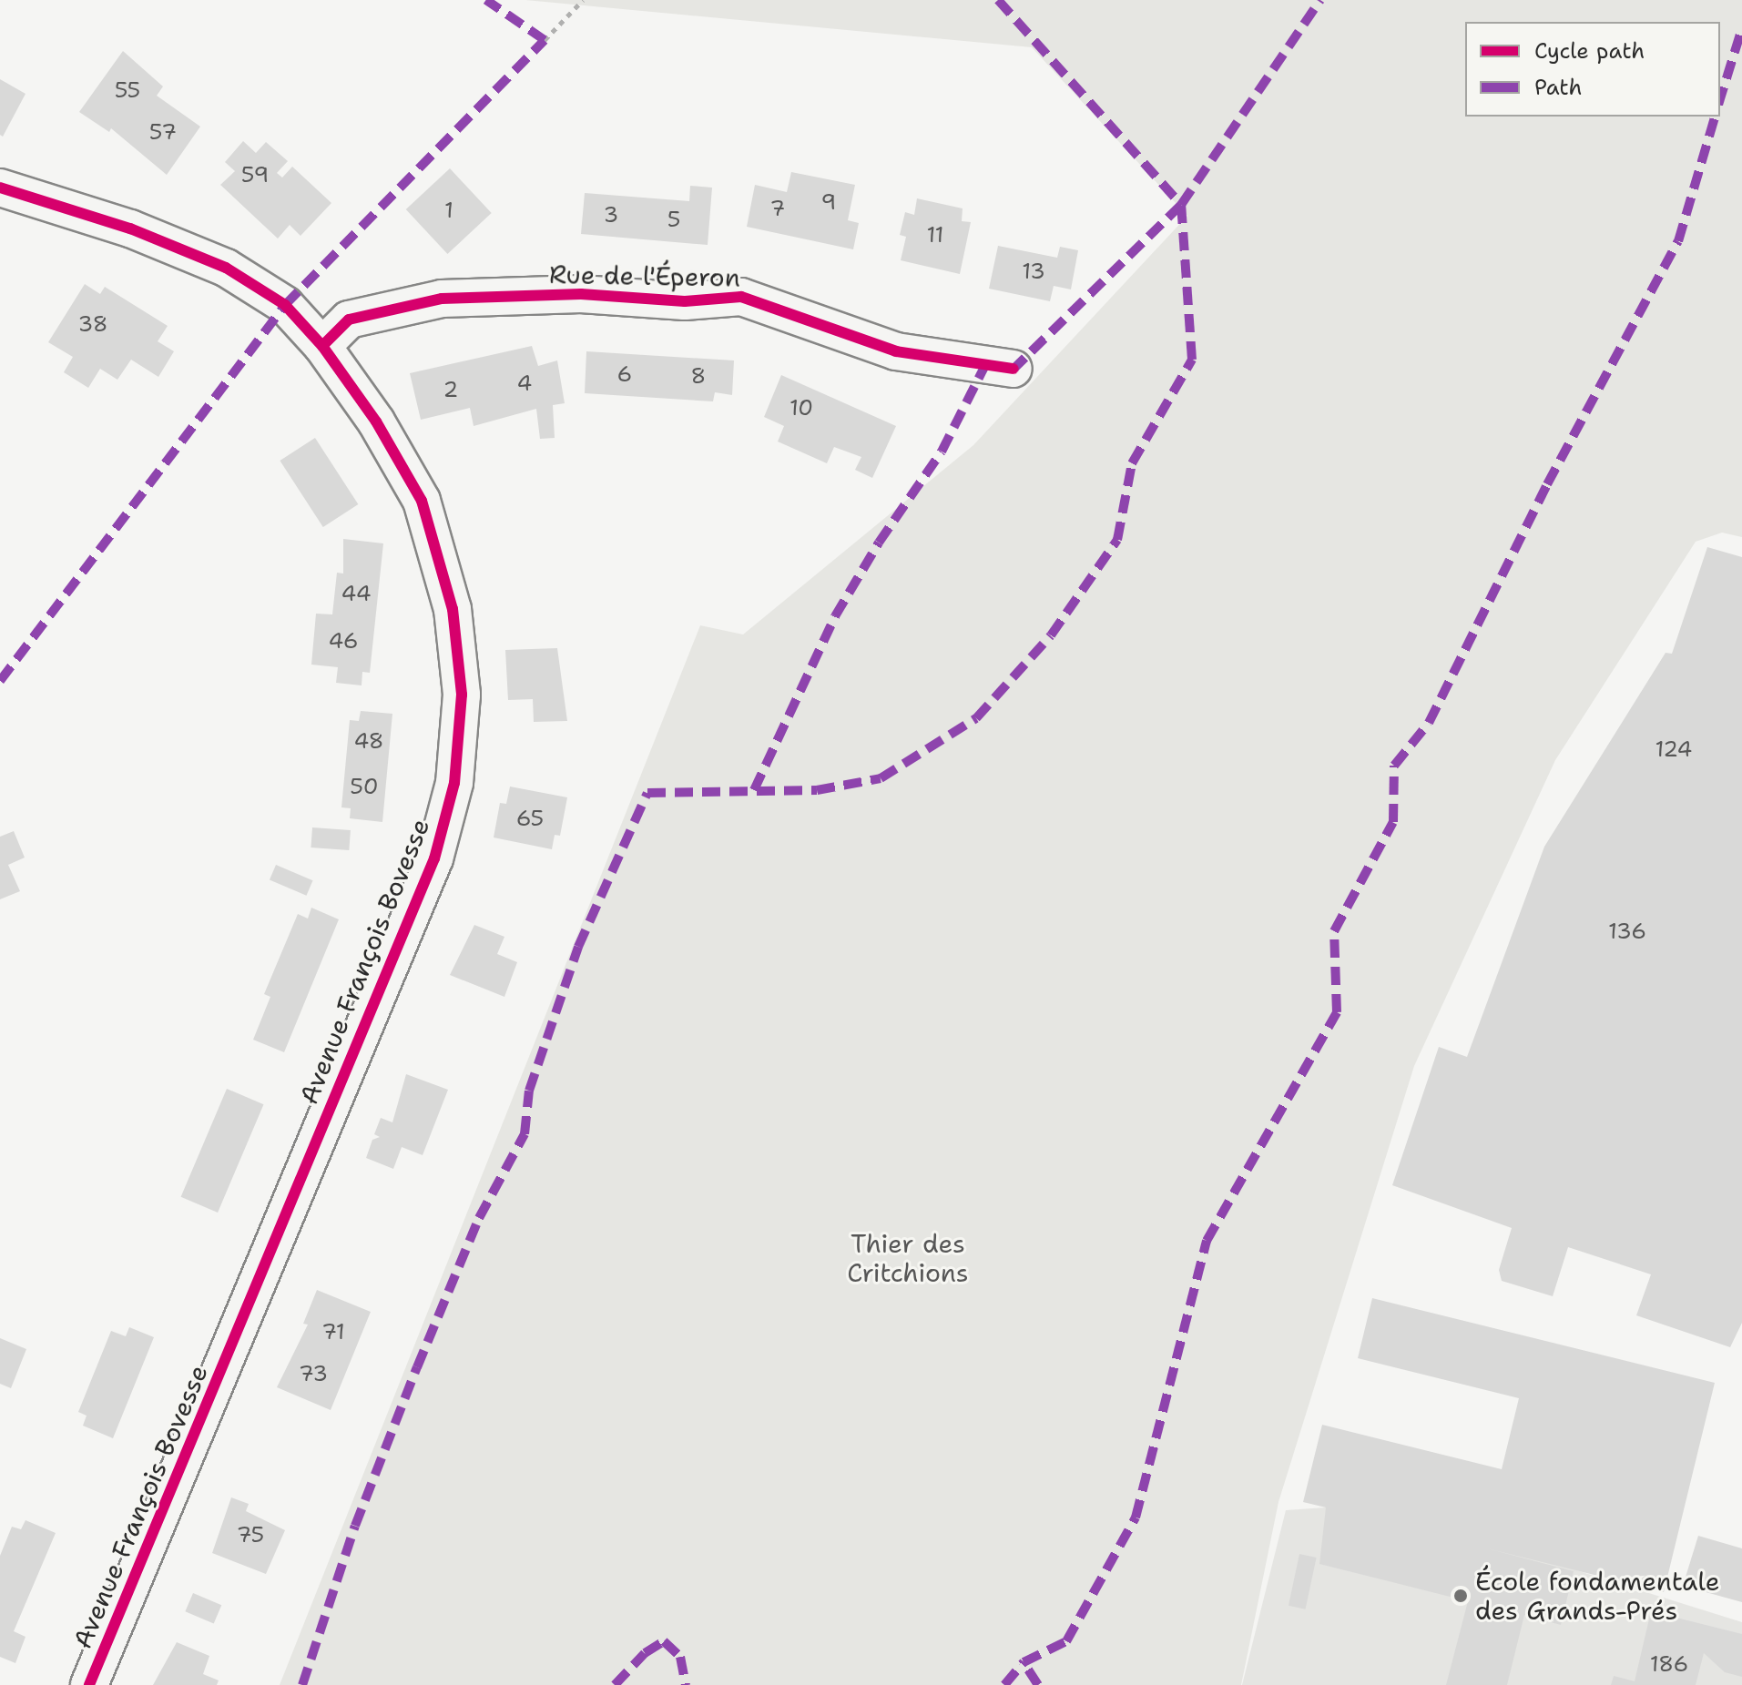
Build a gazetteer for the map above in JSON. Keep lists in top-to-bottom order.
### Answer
{
  "streets": {
    "street": ["Rue de l'Éperon", "Avenue François Bovesse"]
  },
  "crossings": [
    ["Rue de l'Éperon", "Avenue François Bovesse"]
  ],
  "parks": ["Thier des Critchions"],
  "places": ["École fondamentale des Grands-Prés"],
  "house_numbers": [
    "55",
    "57",
    "59",
    "9",
    "7",
    "1",
    "3",
    "5",
    "11",
    "13",
    "38",
    "6",
    "8",
    "4",
    "2",
    "10",
    "44",
    "46",
    "48",
    "124",
    "50",
    "65",
    "136",
    "71",
    "73",
    "75",
    "186"
  ],
  "legend": ["Cycle path", "Path"]
}
